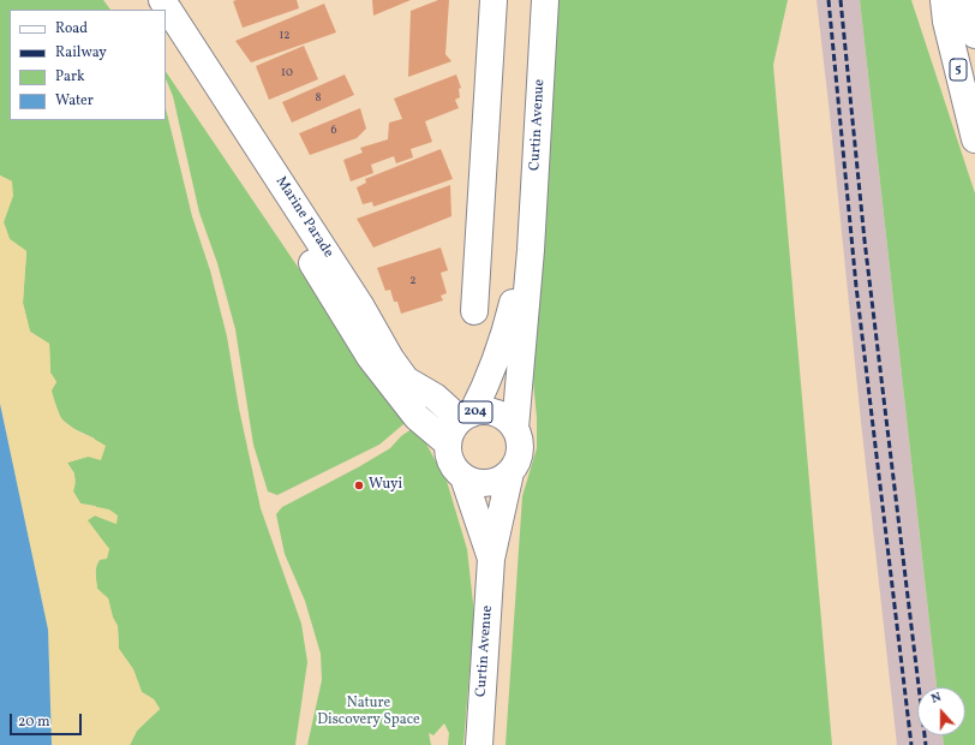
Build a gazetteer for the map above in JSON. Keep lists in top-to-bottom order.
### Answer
{
  "streets": {
    "main road": [
      "5",
      "Curtin Avenue",
      "Marine Parade",
      "204"
    ]
  },
  "crossings": [
    ["Curtin Avenue", "Marine Parade"],
    ["Curtin Avenue", "204"],
    ["Marine Parade", "204"]
  ],
  "parks": ["Nature Discovery Space"],
  "places": ["Wuyi"],
  "house_numbers": [
    "12",
    "10",
    "8",
    "6",
    "2"
  ],
  "legend": [
    "Road",
    "Railway",
    "Park",
    "Water"
  ],
  "scale_bar": "20 m",
  "north": "top"
}
